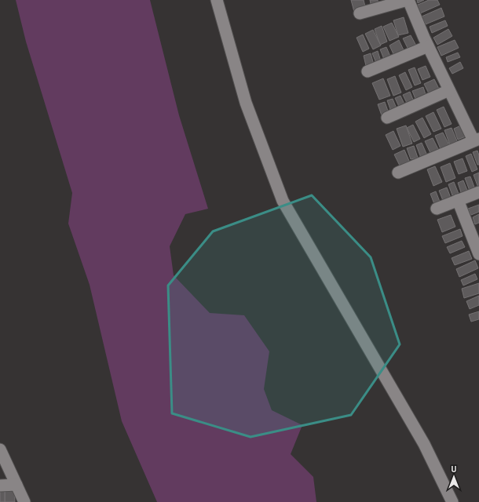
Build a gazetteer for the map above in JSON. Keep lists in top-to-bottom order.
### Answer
{
  "north": "top"
}
